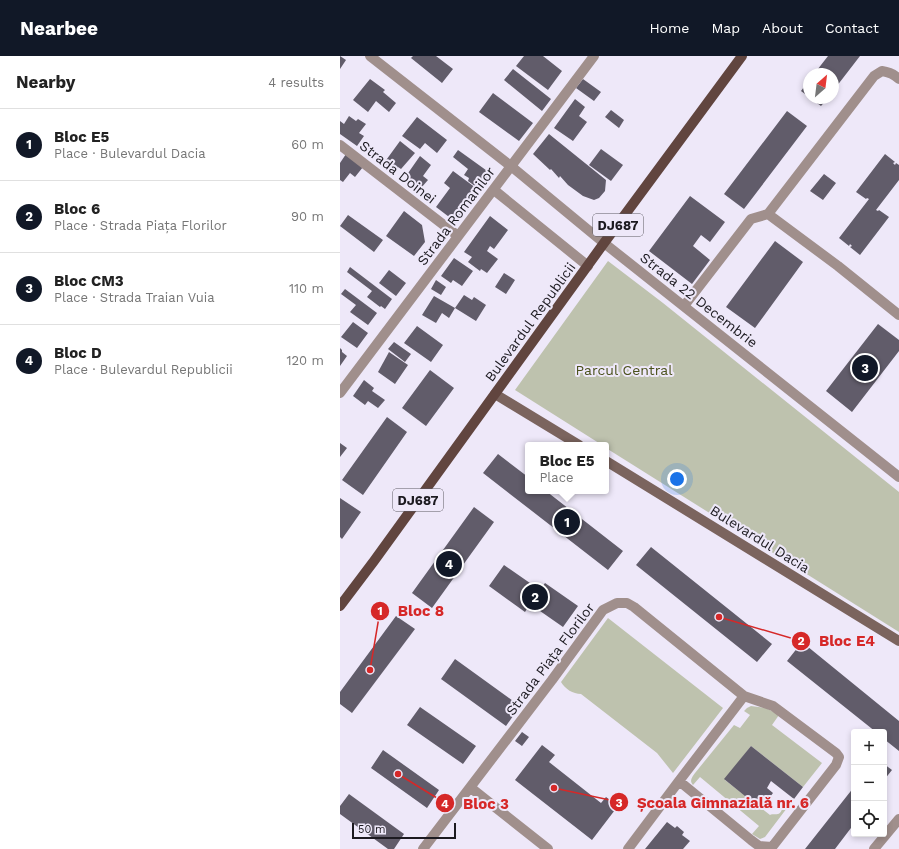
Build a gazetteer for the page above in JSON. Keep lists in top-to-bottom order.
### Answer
{
  "streets": {
    "main road": ["DJ687", "Bulevardul Republicii", "Bulevardul Dacia"],
    "street": [
      "Strada Doinei",
      "Strada Romanilor",
      "Strada 22 Decembrie",
      "Strada Piața Florilor"
    ]
  },
  "crossings": [
    ["Strada Doinei", "Strada Romanilor"],
    ["Strada Romanilor", "Strada 22 Decembrie"],
    ["Strada 22 Decembrie", "Bulevardul Republicii"]
  ],
  "parks": ["Parcul Central"],
  "places": [
    "Bloc E4",
    "Bloc 8",
    "Bloc 3",
    "Școala Gimnazială nr. 6"
  ],
  "scale_bar": "50 m",
  "north": "top right",
  "page": {
    "header": "Nearbee",
    "nav": [
      "Home",
      "Map",
      "About",
      "Contact"
    ],
    "heading": ["Nearby", "4 results"],
    "list": [
      {
        "mark": "1",
        "name": "Bloc E5",
        "note": "Place · Bulevardul Dacia",
        "value": "60 m"
      },
      {
        "mark": "2",
        "name": "Bloc 6",
        "note": "Place · Strada Piața Florilor",
        "value": "90 m"
      },
      {
        "mark": "3",
        "name": "Bloc CM3",
        "note": "Place · Strada Traian Vuia",
        "value": "110 m"
      },
      {
        "mark": "4",
        "name": "Bloc D",
        "note": "Place · Bulevardul Republicii",
        "value": "120 m"
      }
    ],
    "pins": [
      "3",
      "1",
      "4",
      "2"
    ],
    "popup": ["Bloc E5", "Place"],
    "map_buttons": ["+", "−"],
    "scale": "50 m"
  }
}
